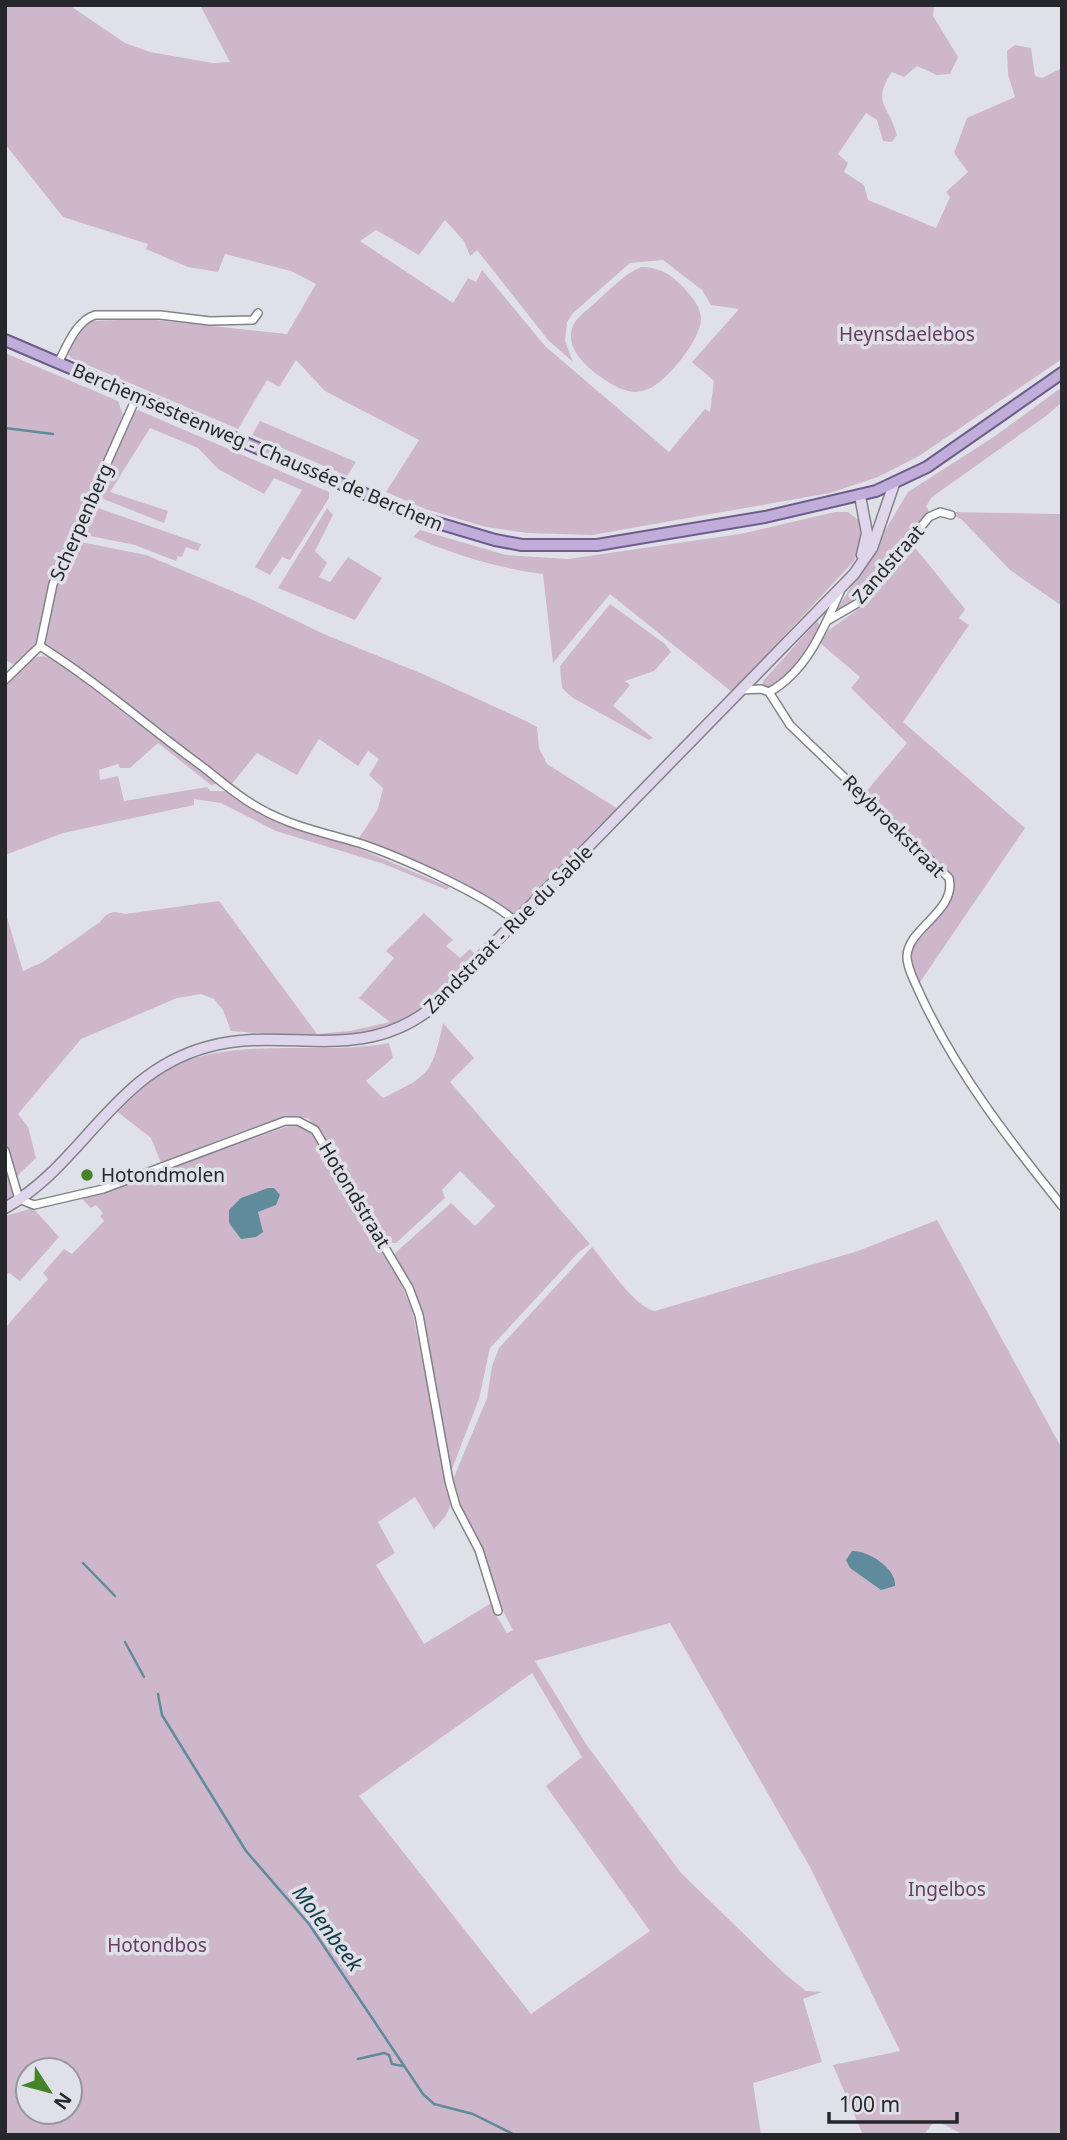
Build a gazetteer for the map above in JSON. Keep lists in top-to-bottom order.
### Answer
{
  "streets": {
    "main road": ["Berchemsesteenweg - Chaussée de Berchem", "Zandstraat - Rue du Sable"],
    "street": [
      "Scherpenberg",
      "Zandstraat",
      "Reybroekstraat",
      "Hotondstraat"
    ]
  },
  "crossings": [
    ["Berchemsesteenweg - Chaussée de Berchem", "Scherpenberg"],
    ["Berchemsesteenweg - Chaussée de Berchem", "Zandstraat - Rue du Sable"],
    ["Zandstraat", "Reybroekstraat"],
    ["Zandstraat", "Zandstraat - Rue du Sable"],
    ["Zandstraat - Rue du Sable", "Hotondstraat"]
  ],
  "water": ["Molenbeek"],
  "parks": ["Heynsdaelebos", "Ingelbos", "Hotondbos"],
  "places": ["Hotondmolen"],
  "scale_bar": "100 m",
  "north": "bottom right"
}
